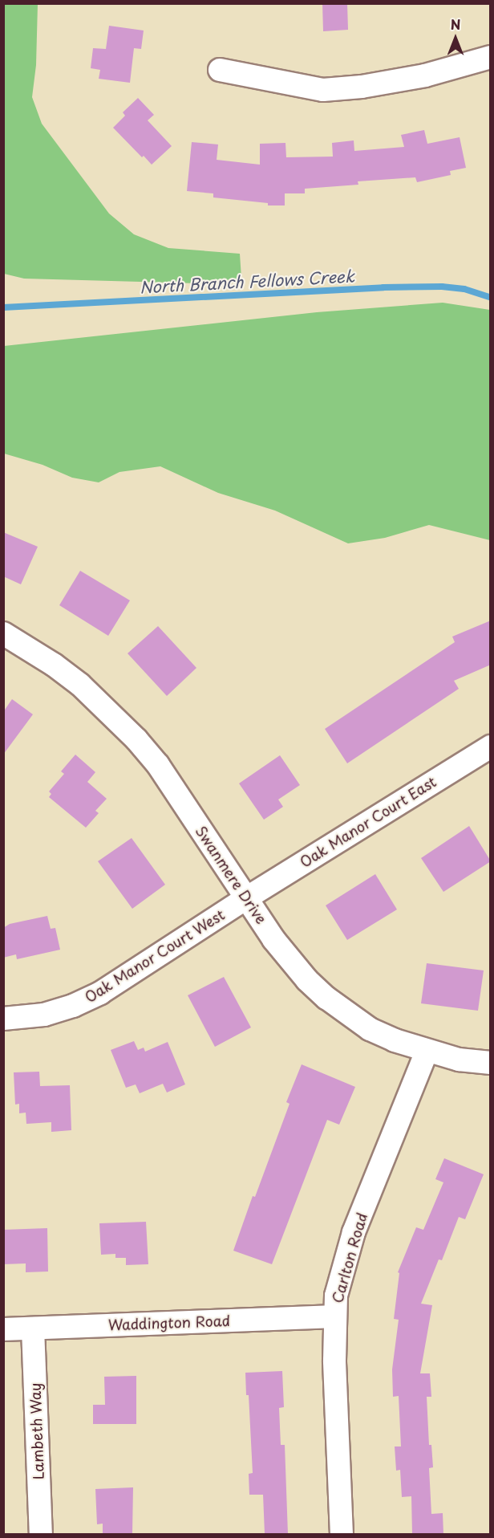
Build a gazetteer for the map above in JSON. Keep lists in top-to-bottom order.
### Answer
{
  "streets": {
    "street": [
      "Oak Manor Court East",
      "Swanmere Drive",
      "Oak Manor Court West",
      "Carlton Road",
      "Waddington Road",
      "Lambeth Way"
    ]
  },
  "crossings": [
    ["Oak Manor Court East", "Swanmere Drive"],
    ["Oak Manor Court East", "Oak Manor Court West"],
    ["Swanmere Drive", "Oak Manor Court West"],
    ["Swanmere Drive", "Carlton Road"],
    ["Carlton Road", "Waddington Road"],
    ["Waddington Road", "Lambeth Way"]
  ],
  "water": ["North Branch Fellows Creek"],
  "north": "top"
}
